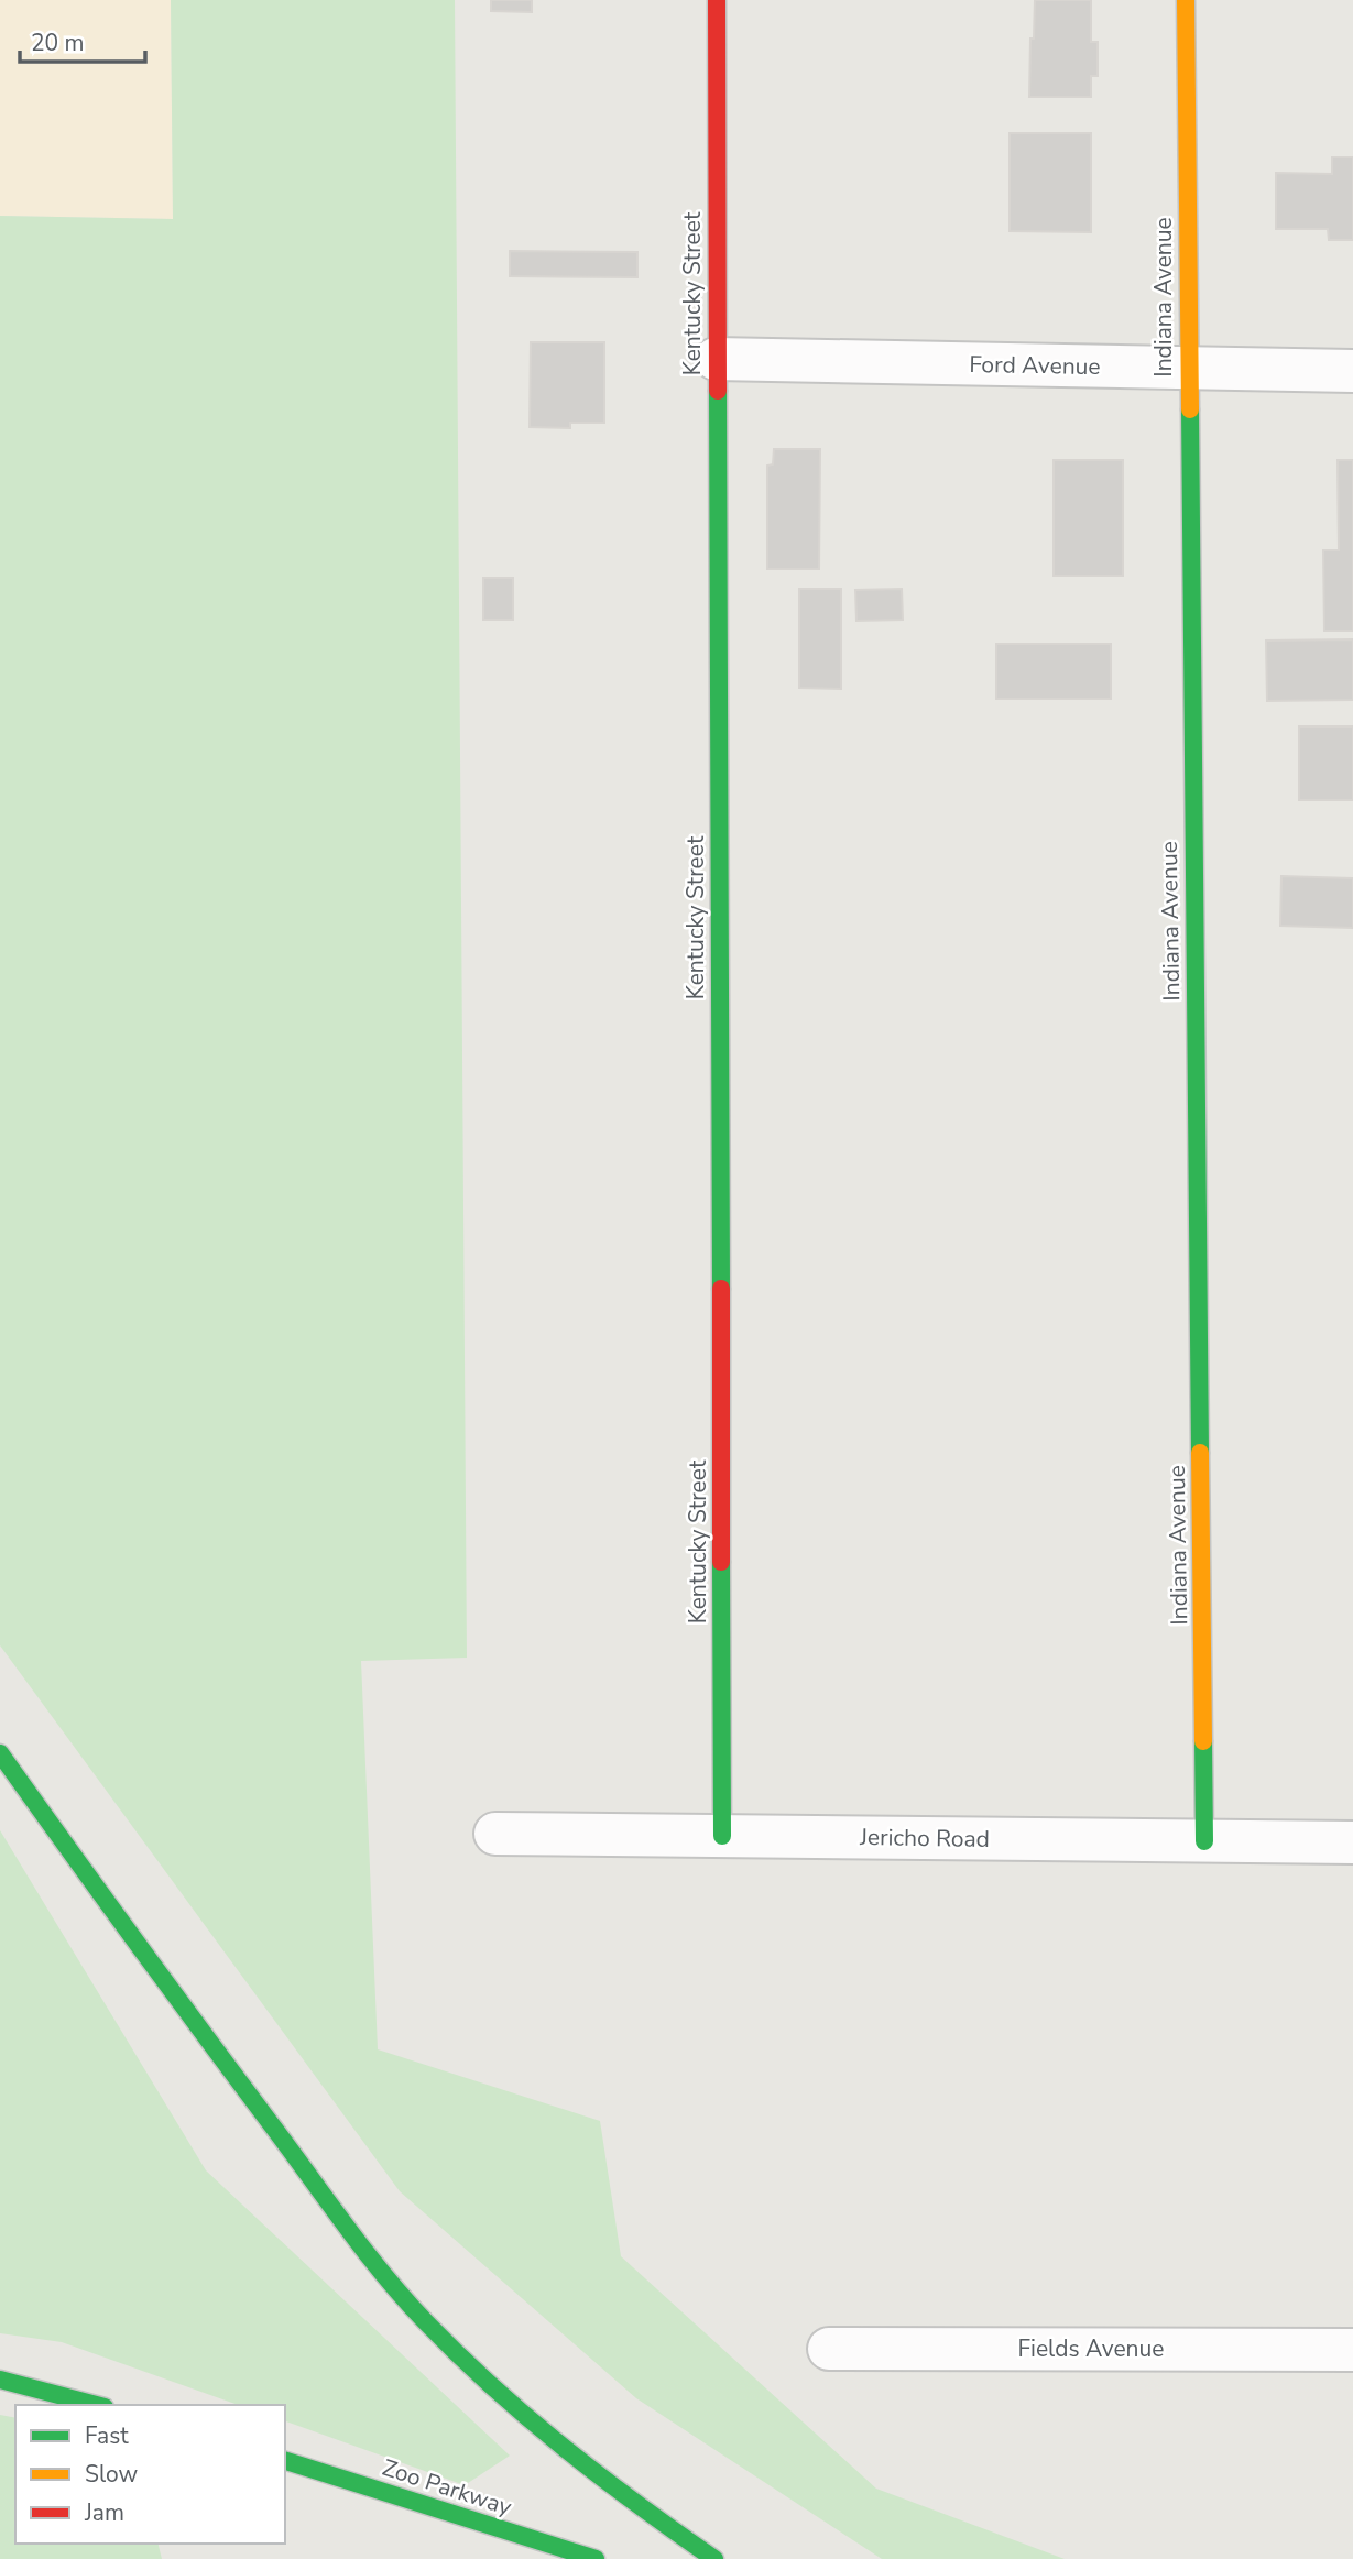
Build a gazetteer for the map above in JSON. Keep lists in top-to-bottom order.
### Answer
{
  "streets": {
    "main road": ["Kentucky Street", "Indiana Avenue", "Zoo Parkway"],
    "street": ["Ford Avenue", "Jericho Road", "Fields Avenue"]
  },
  "crossings": [
    ["Kentucky Street", "Ford Avenue"],
    ["Kentucky Street", "Jericho Road"],
    ["Indiana Avenue", "Ford Avenue"],
    ["Indiana Avenue", "Jericho Road"]
  ],
  "legend": ["Fast", "Slow", "Jam"],
  "scale_bar": "20 m"
}
